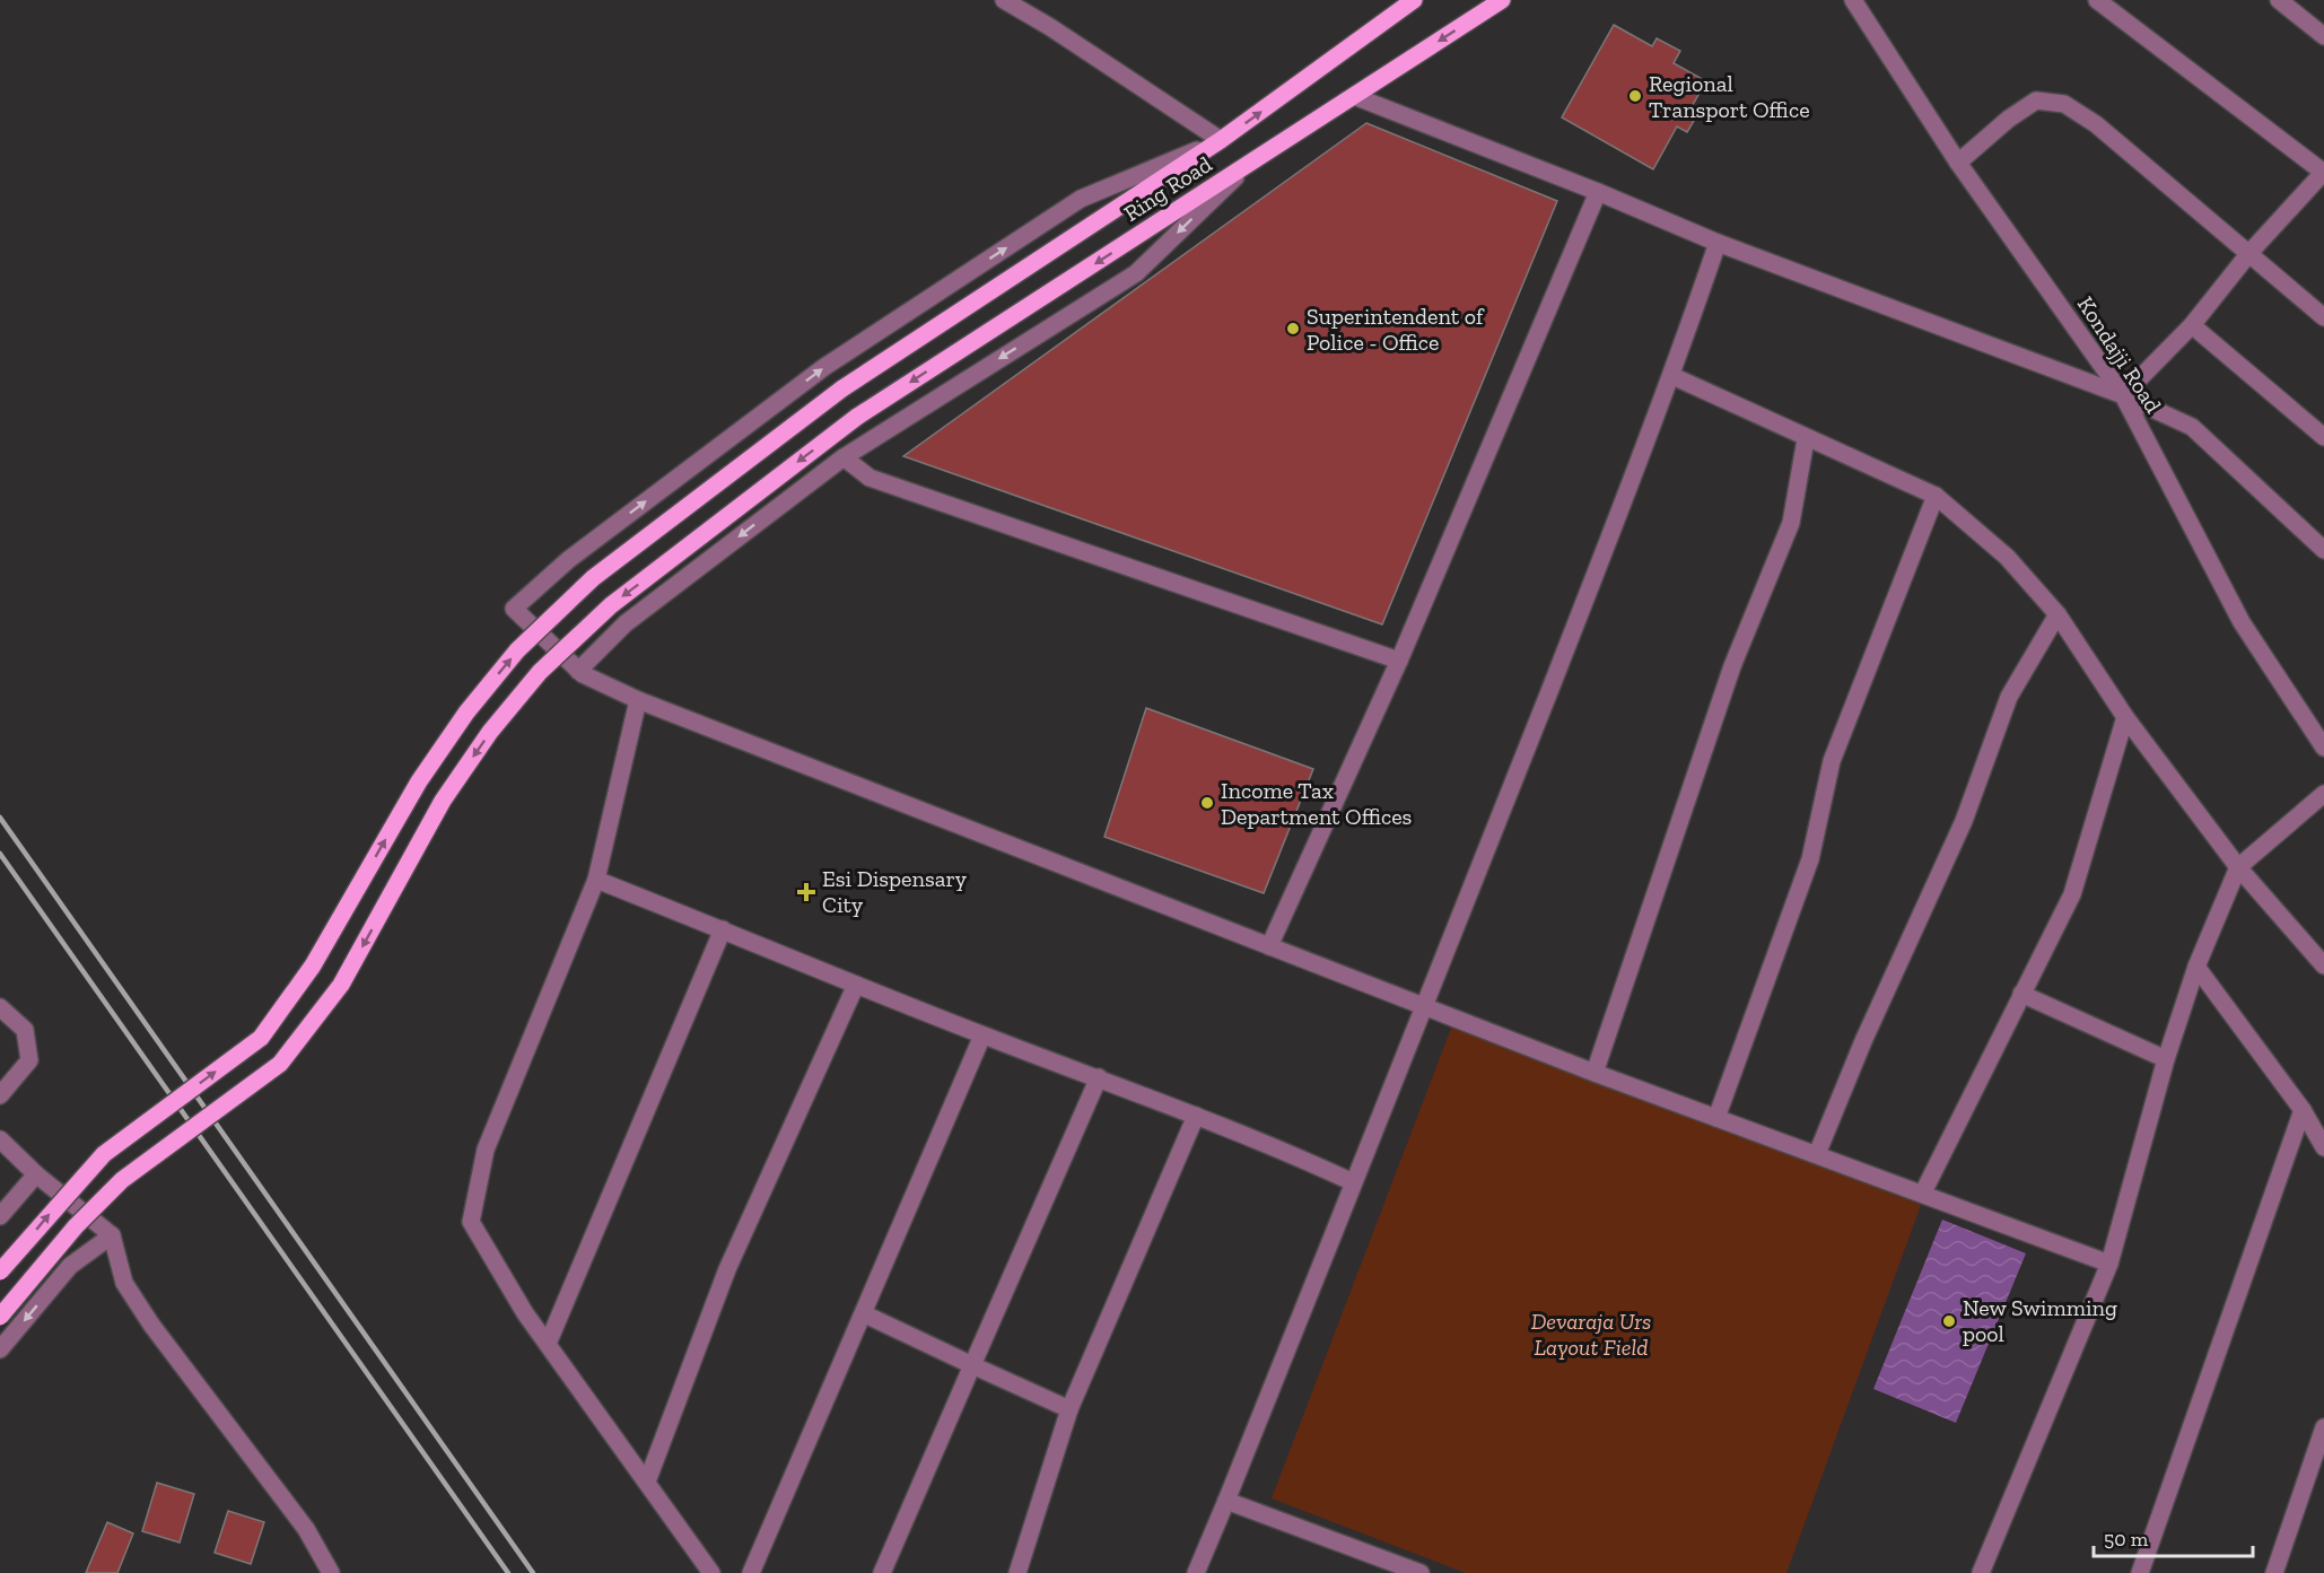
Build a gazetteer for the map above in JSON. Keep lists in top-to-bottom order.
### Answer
{
  "streets": {
    "main road": ["Ring Road"],
    "street": ["Kondajji Road"]
  },
  "parks": ["Devaraja Urs Layout Field"],
  "places": {
    "other": [
      "Regional Transport Office",
      "Superintendent of Police - Office",
      "Income Tax Department Offices",
      "New Swimming pool"
    ],
    "health": ["Esi Dispensary City"]
  },
  "scale_bar": "50 m"
}
